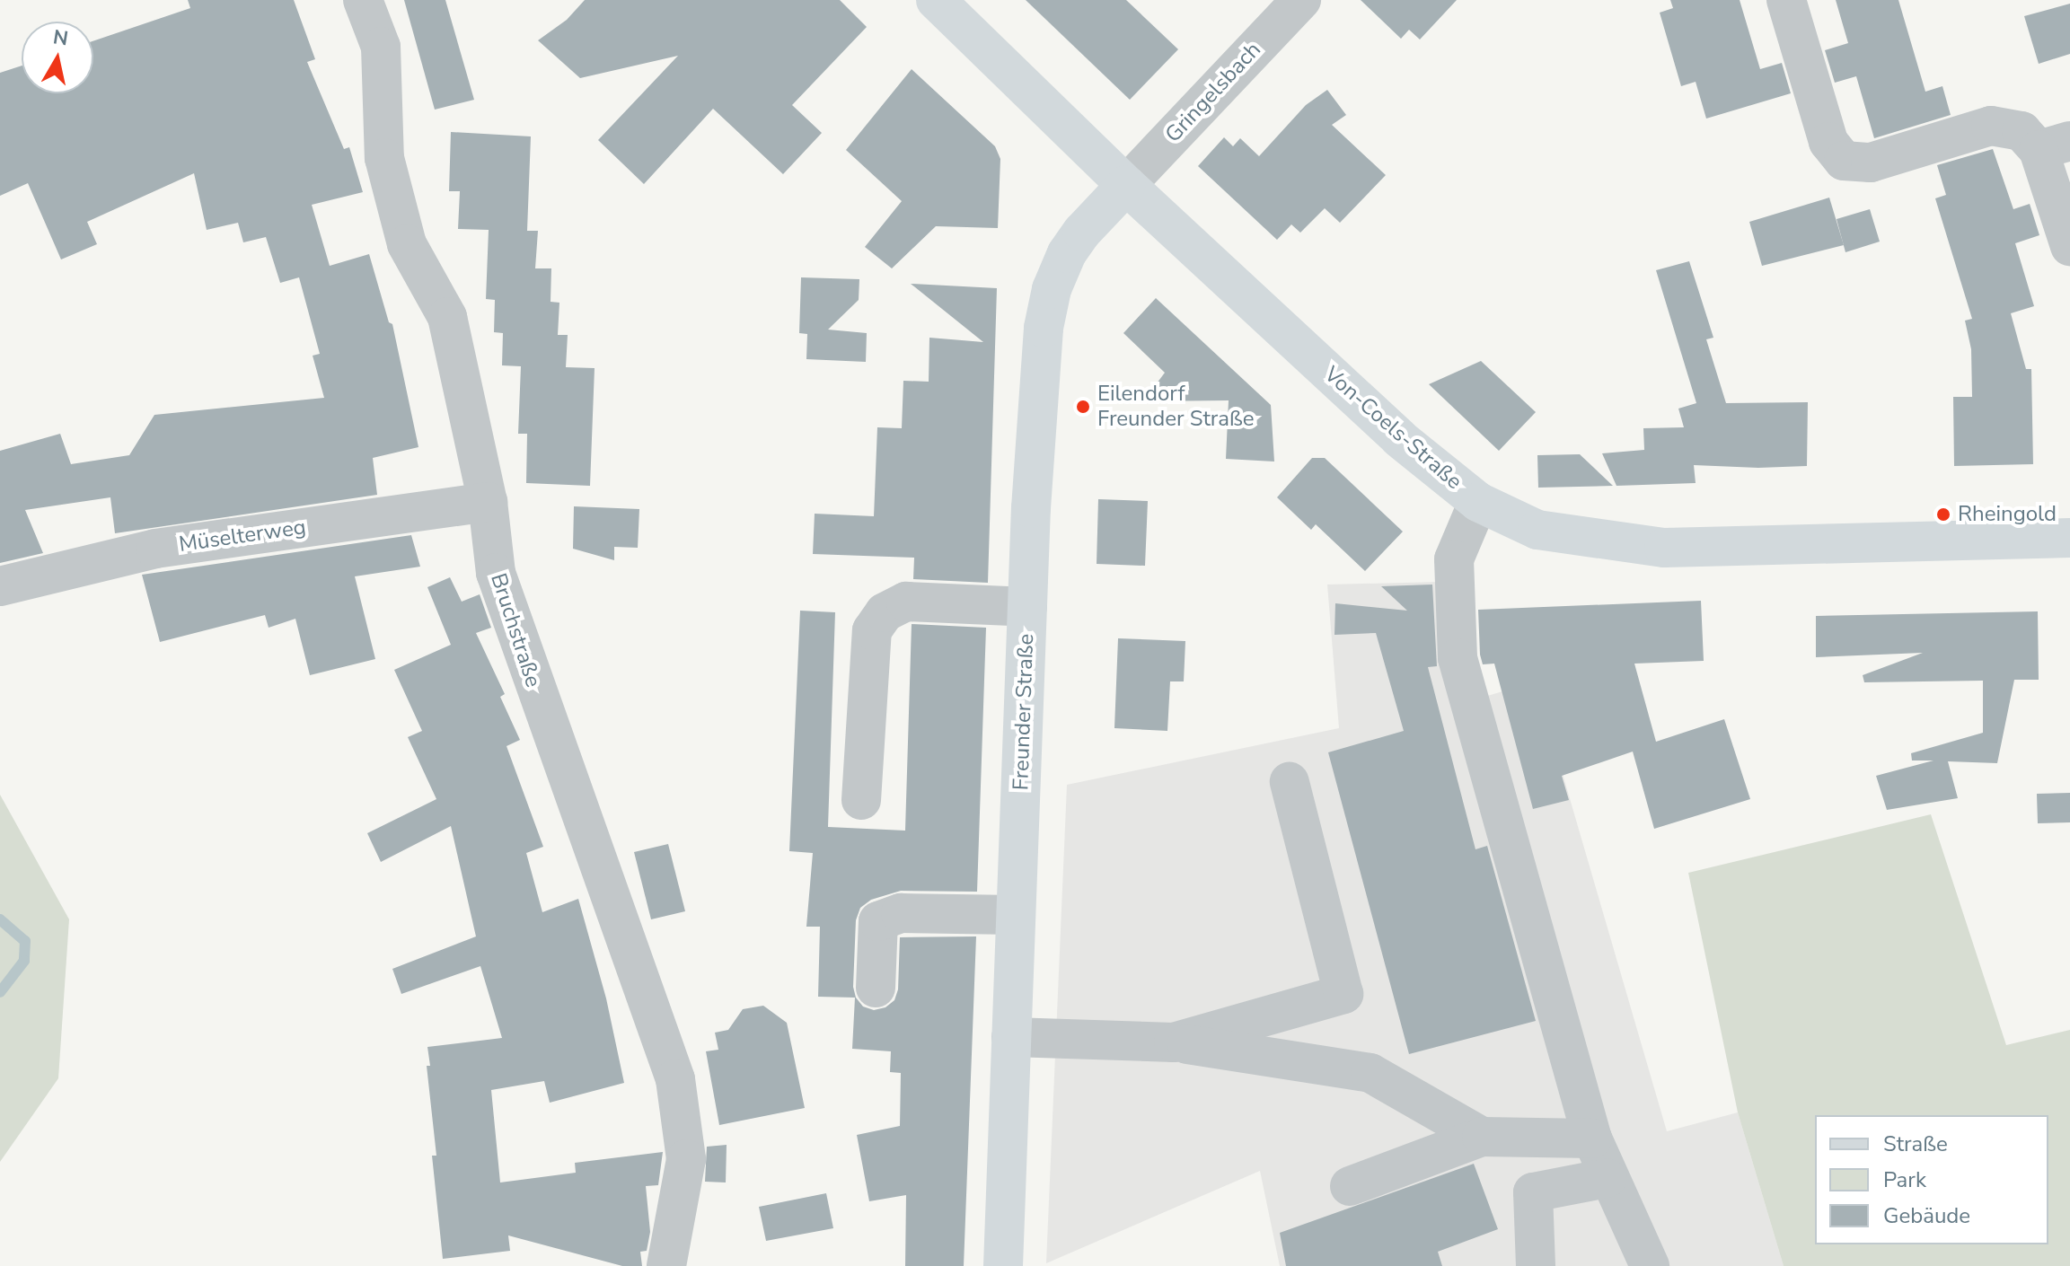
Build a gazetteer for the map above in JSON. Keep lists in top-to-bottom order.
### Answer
{
  "streets": {
    "main road": ["Von-Coels-Straße", "Freunder Straße"],
    "street": ["Gringelsbach", "Müselterweg", "Bruchstraße"]
  },
  "crossings": [
    ["Gringelsbach", "Von-Coels-Straße"],
    ["Gringelsbach", "Freunder Straße"],
    ["Von-Coels-Straße", "Freunder Straße"],
    ["Müselterweg", "Bruchstraße"]
  ],
  "places": ["Eilendorf Freunder Straße", "Rheingold"],
  "legend": ["Straße", "Park", "Gebäude"],
  "north": "top"
}
